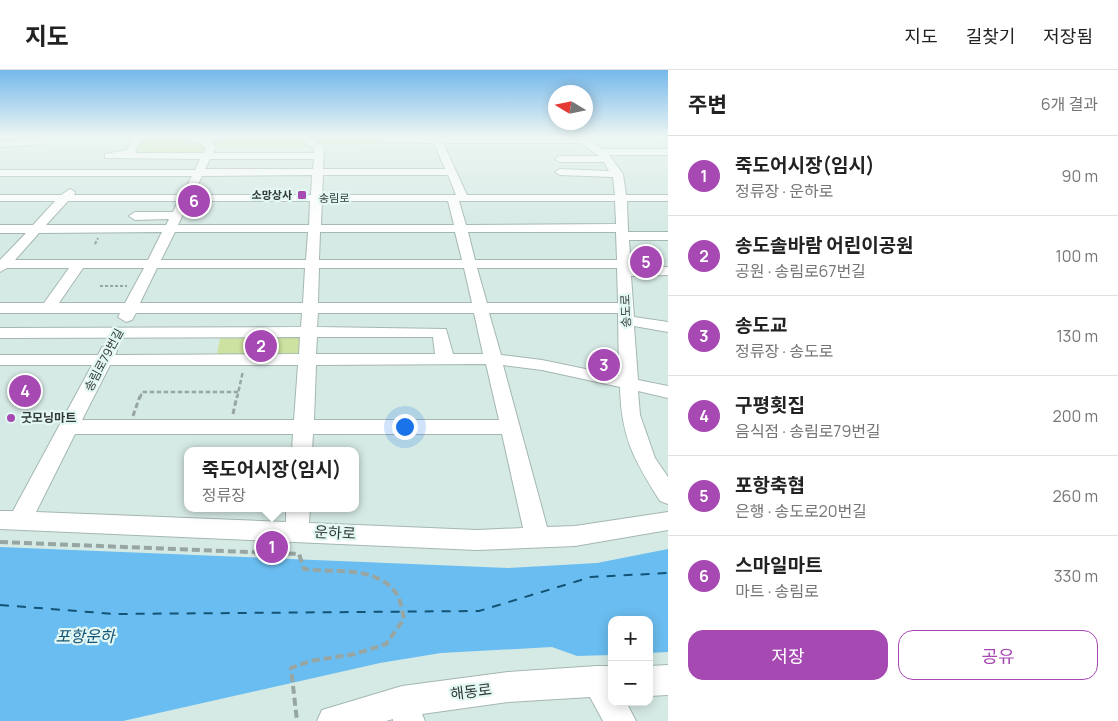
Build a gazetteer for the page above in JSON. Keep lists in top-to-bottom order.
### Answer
{
  "streets": {
    "street": [
      "송림로",
      "송도로",
      "송림로79번길",
      "운하로",
      "해동로"
    ]
  },
  "crossings": [
    ["송림로", "송도로"],
    ["송림로", "송림로79번길"],
    ["송림로79번길", "운하로"]
  ],
  "water": ["포항운하"],
  "places": {
    "transit": ["소망상사"],
    "other": ["굿모닝마트"]
  },
  "north": "left",
  "page": {
    "header": "지도",
    "nav": ["지도", "길찾기", "저장됨"],
    "heading": ["주변", "6개 결과"],
    "list": [
      {
        "mark": "1",
        "name": "죽도어시장(임시)",
        "note": "정류장 · 운하로",
        "value": "90 m"
      },
      {
        "mark": "2",
        "name": "송도솔바람 어린이공원",
        "note": "공원 · 송림로67번길",
        "value": "100 m"
      },
      {
        "mark": "3",
        "name": "송도교",
        "note": "정류장 · 송도로",
        "value": "130 m"
      },
      {
        "mark": "4",
        "name": "구평횟집",
        "note": "음식점 · 송림로79번길",
        "value": "200 m"
      },
      {
        "mark": "5",
        "name": "포항축협",
        "note": "은행 · 송도로20번길",
        "value": "260 m"
      },
      {
        "mark": "6",
        "name": "스마일마트",
        "note": "마트 · 송림로",
        "value": "330 m"
      }
    ],
    "pins": [
      "6",
      "5",
      "2",
      "3",
      "4",
      "1"
    ],
    "popup": ["죽도어시장(임시)", "정류장"],
    "buttons": ["저장", "공유"],
    "map_buttons": ["+", "−"]
  }
}
